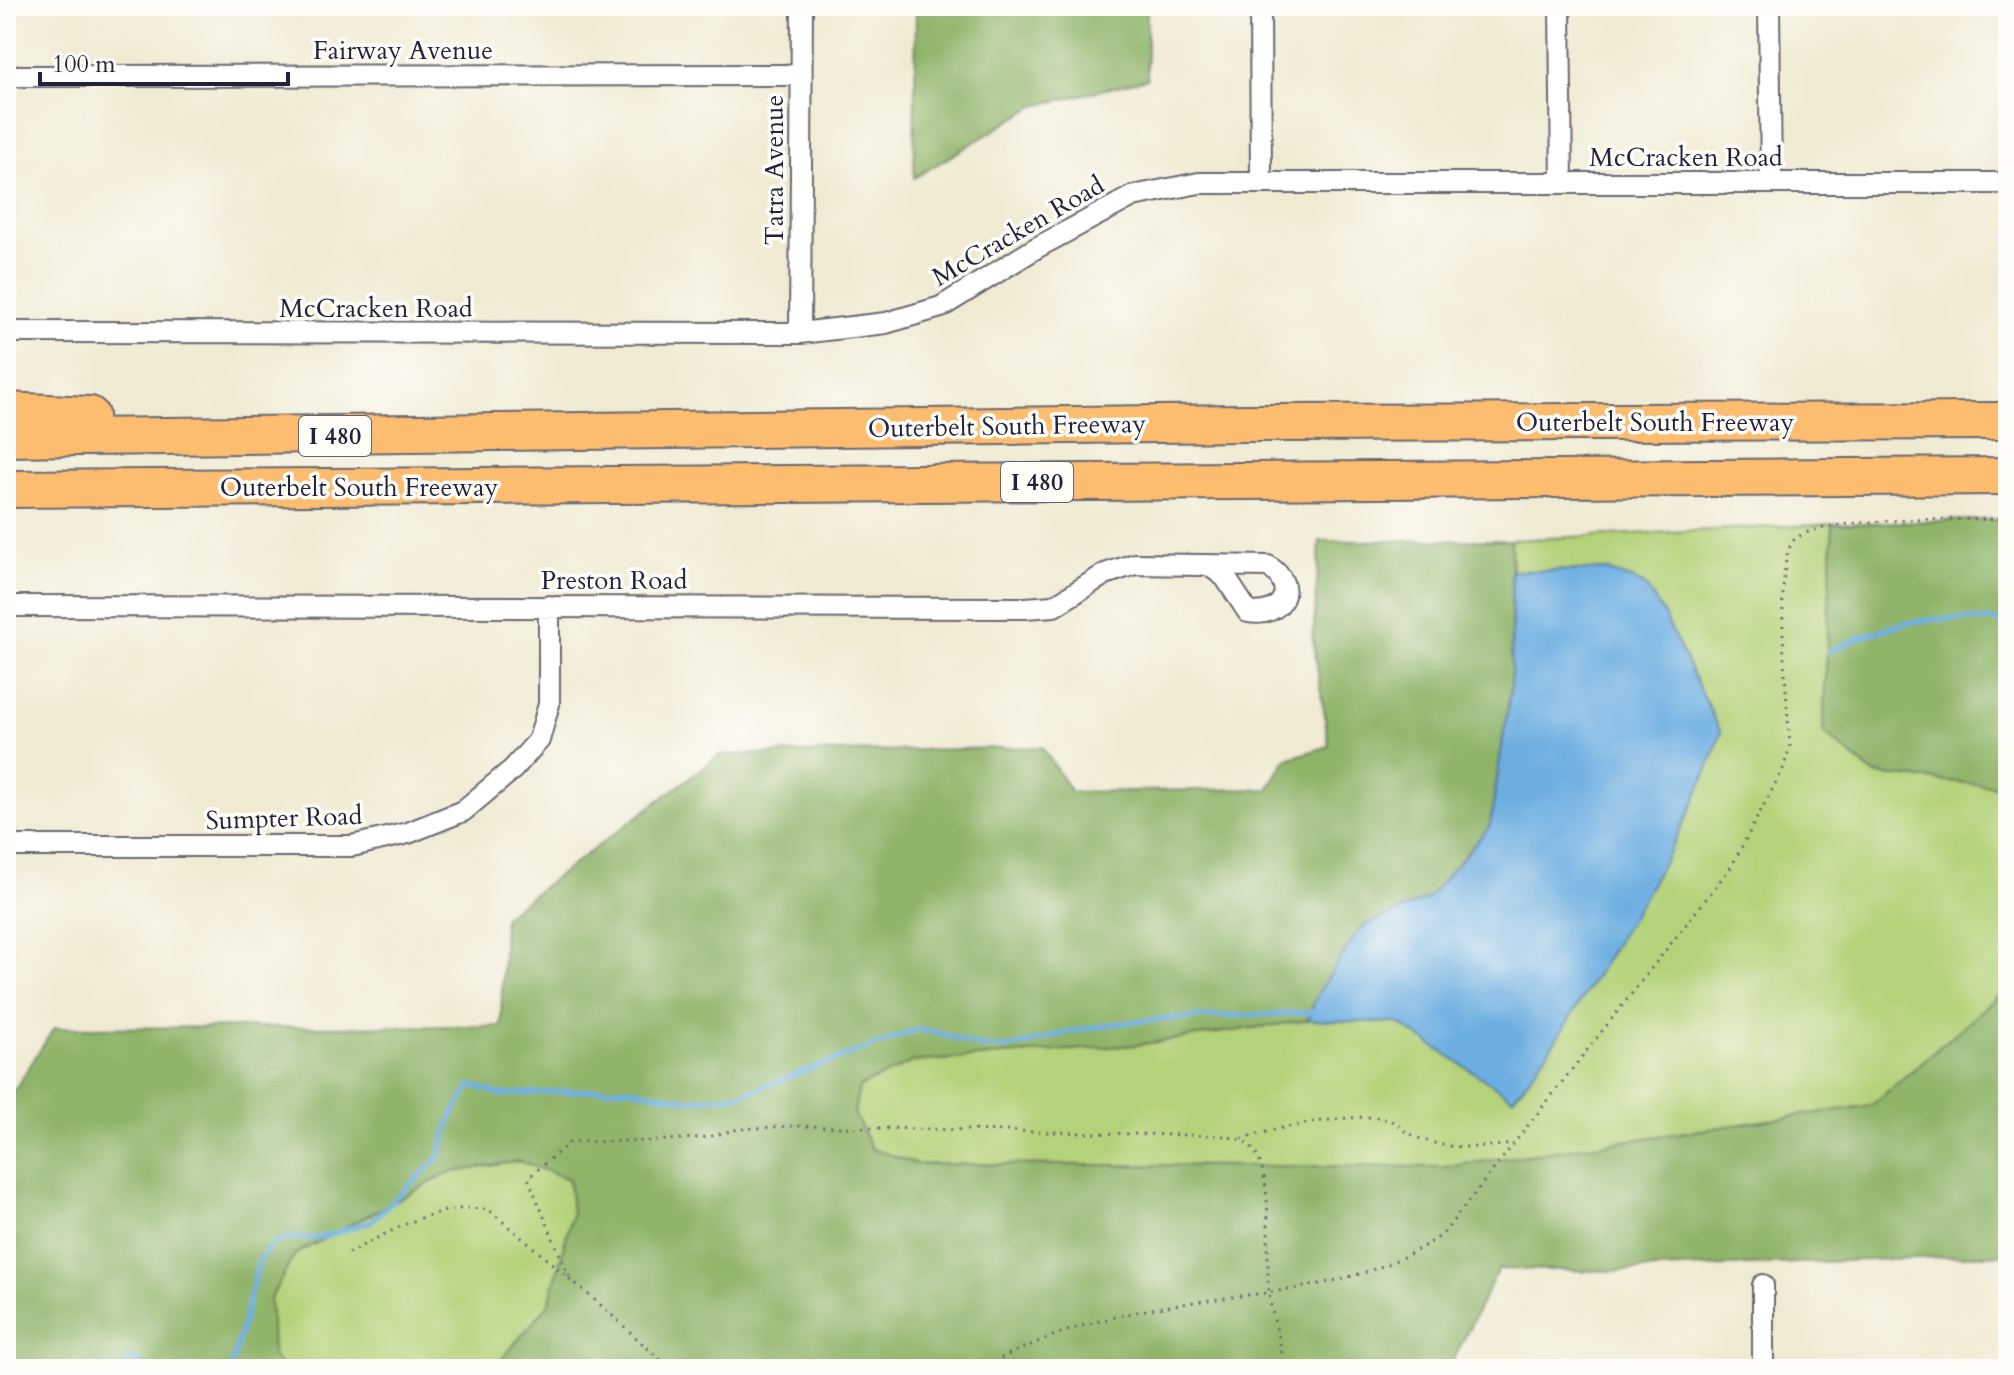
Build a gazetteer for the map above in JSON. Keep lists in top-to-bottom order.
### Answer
{
  "streets": {
    "highway": ["Outerbelt South Freeway", "I 480"],
    "street": [
      "Fairway Avenue",
      "McCracken Road",
      "Tatra Avenue",
      "Preston Road",
      "Sumpter Road"
    ]
  },
  "crossings": [
    ["Fairway Avenue", "Tatra Avenue"],
    ["McCracken Road", "Tatra Avenue"],
    ["Preston Road", "Sumpter Road"]
  ],
  "scale_bar": "100 m"
}
